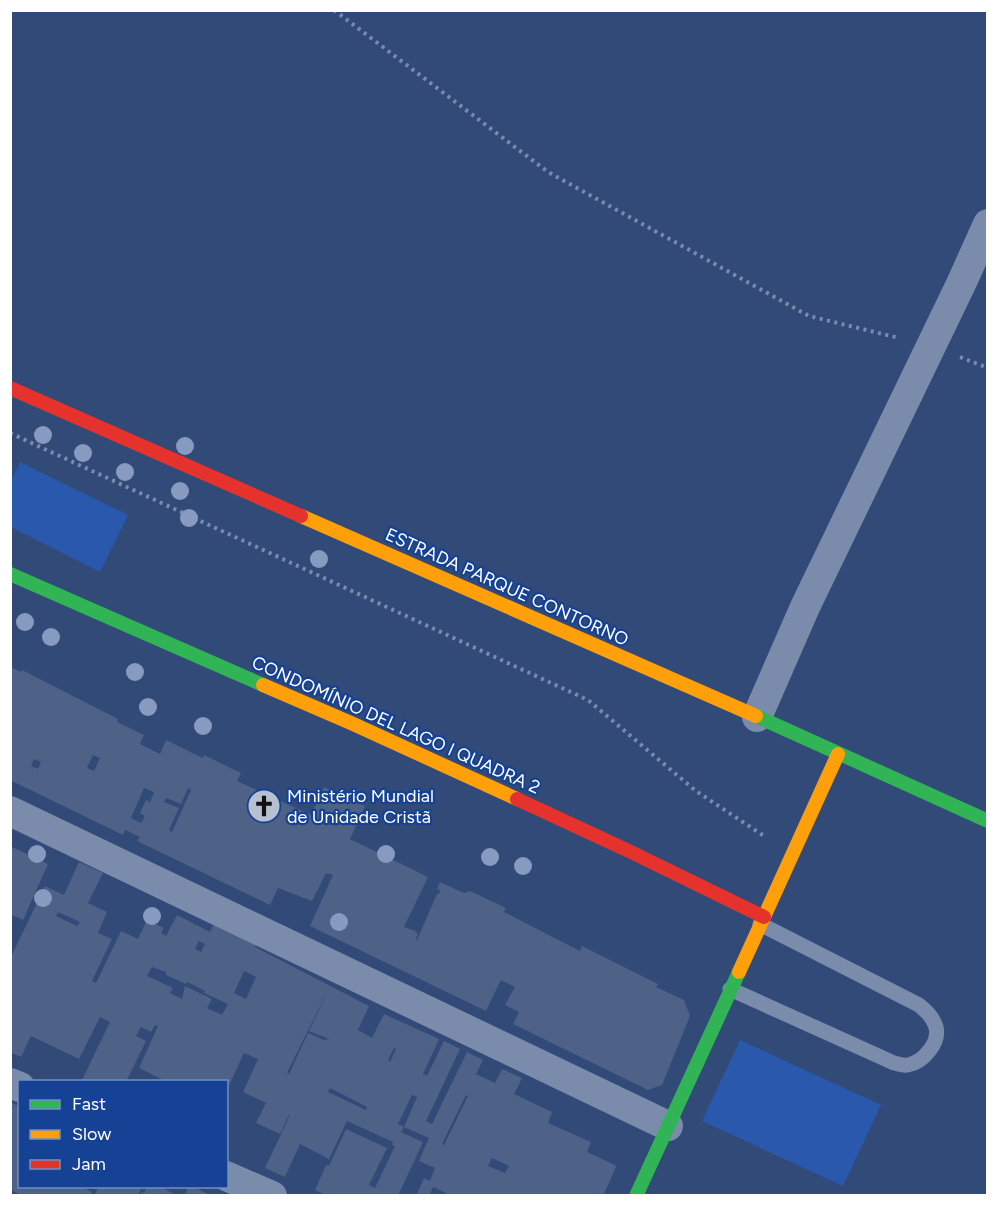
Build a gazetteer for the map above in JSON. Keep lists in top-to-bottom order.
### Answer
{
  "streets": {
    "street": ["ESTRADA PARQUE CONTORNO", "CONDOMÍNIO DEL LAGO I QUADRA 2"]
  },
  "places": {
    "church": ["Ministério Mundial de Unidade Cristã"]
  },
  "legend": ["Fast", "Slow", "Jam"]
}
